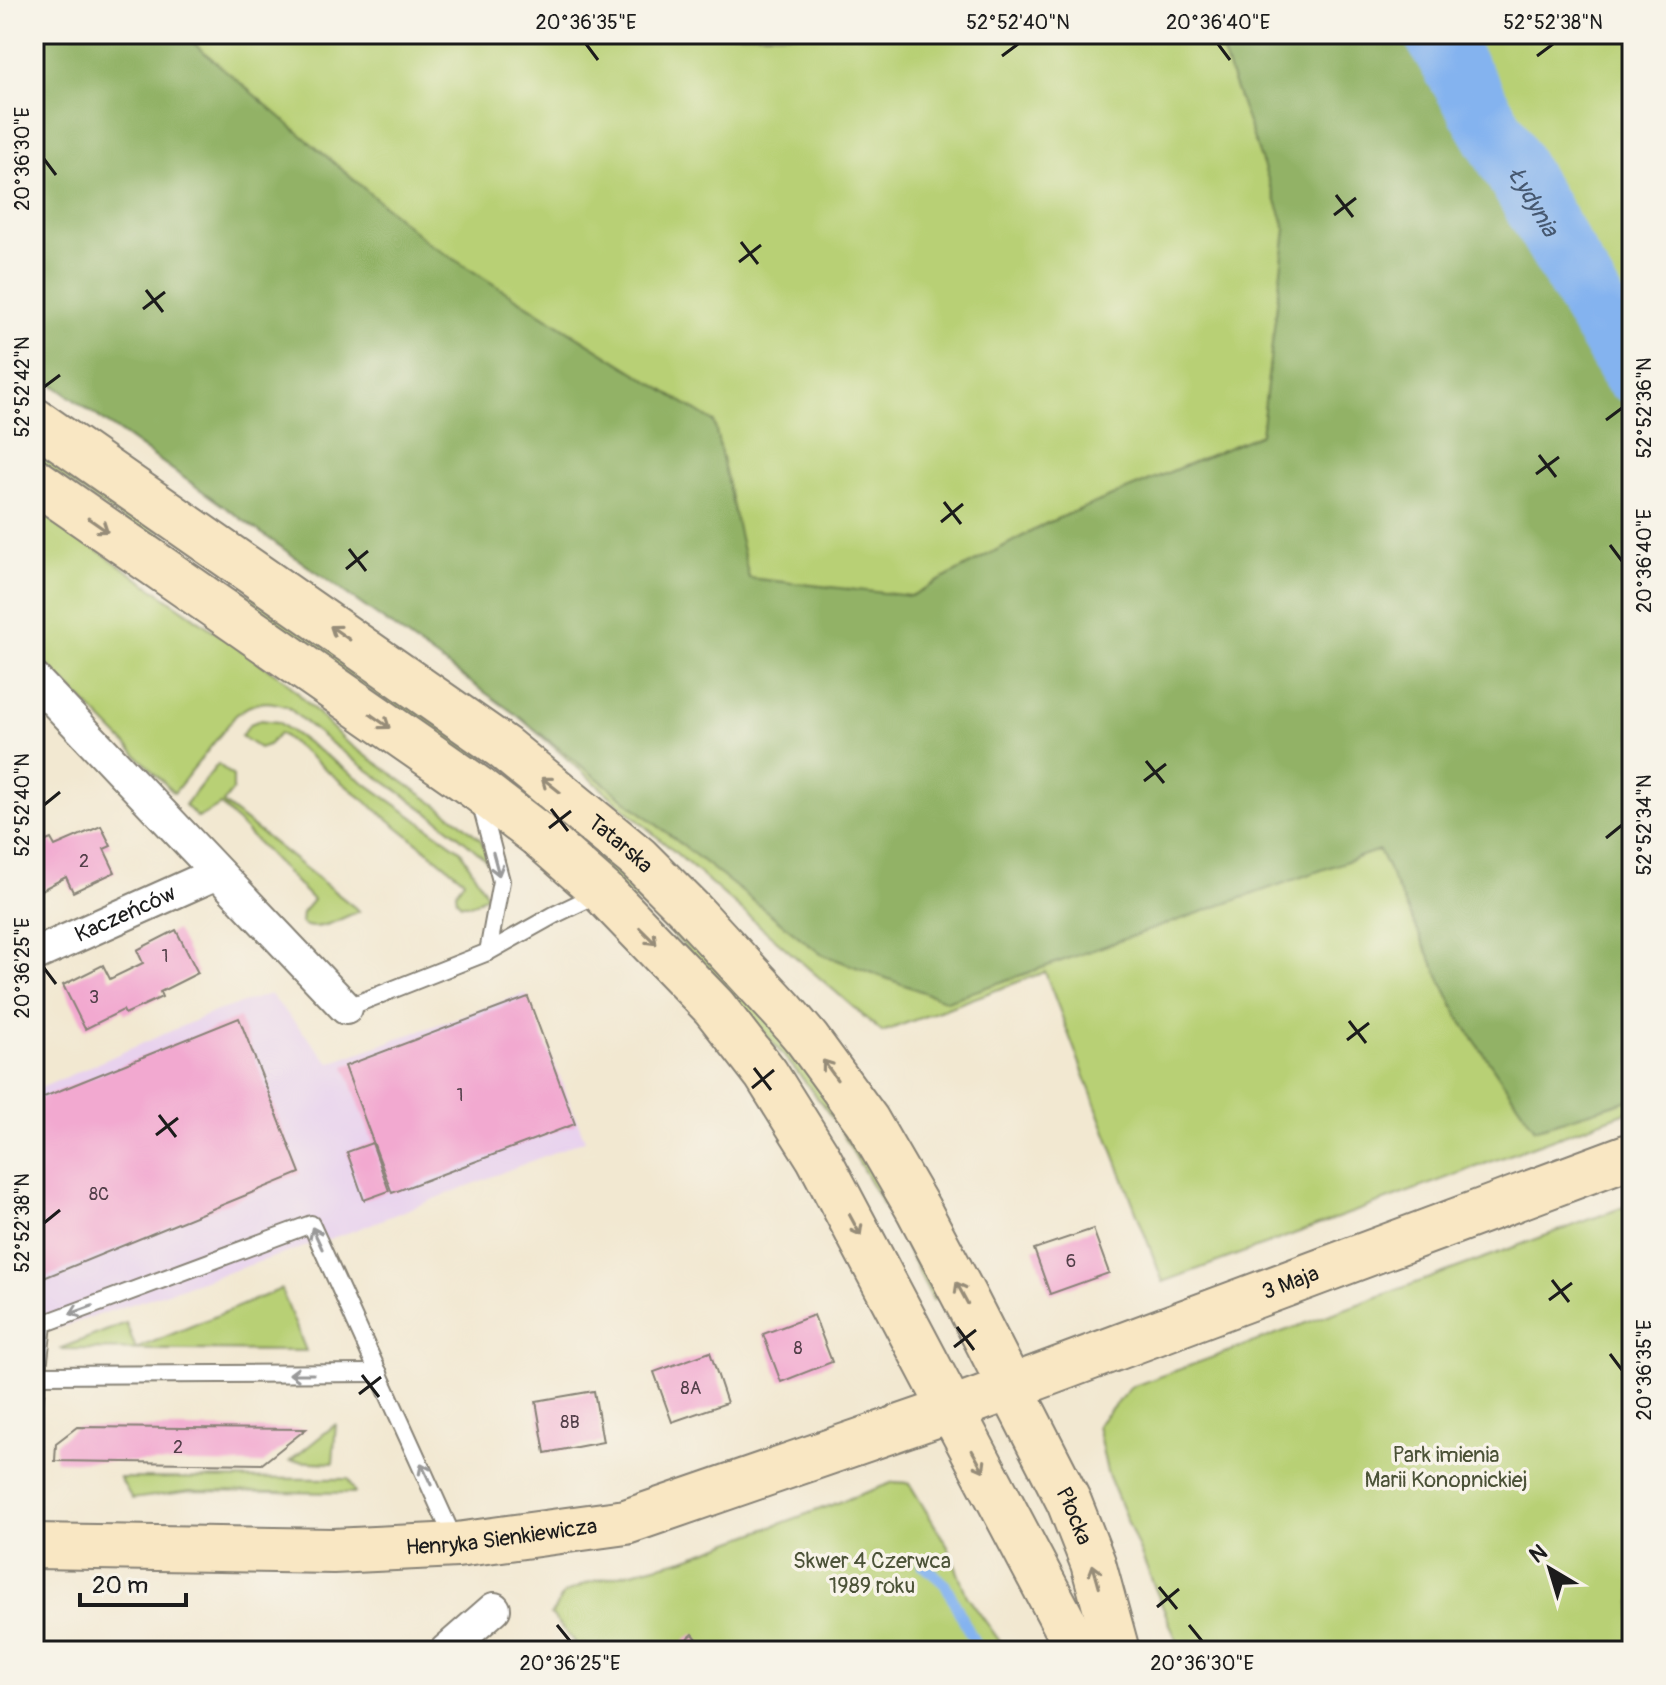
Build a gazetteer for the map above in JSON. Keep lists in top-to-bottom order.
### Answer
{
  "streets": {
    "main road": [
      "Tatarska",
      "3 Maja",
      "Płocka",
      "Henryka Sienkiewicza"
    ],
    "street": ["Kaczeńców"]
  },
  "crossings": [
    ["Tatarska", "3 Maja"],
    ["Tatarska", "Płocka"],
    ["3 Maja", "Płocka"],
    ["3 Maja", "Henryka Sienkiewicza"]
  ],
  "water": ["Łydynia"],
  "parks": ["Park imienia Marii Konopnickiej", "Skwer 4 Czerwca 1989 roku"],
  "house_numbers": [
    "2",
    "1",
    "3",
    "1",
    "8C",
    "6",
    "8",
    "8A",
    "8B",
    "2"
  ],
  "scale_bar": "20 m",
  "north": "top left",
  "coordinates": [
    "20°36'35\"E",
    "52°52'40\"N",
    "20°36'40\"E",
    "52°52'38\"N",
    "20°36'30\"E",
    "52°52'42\"N",
    "52°52'36\"N",
    "52°52'34\"N",
    "20°36'25\"E"
  ]
}
